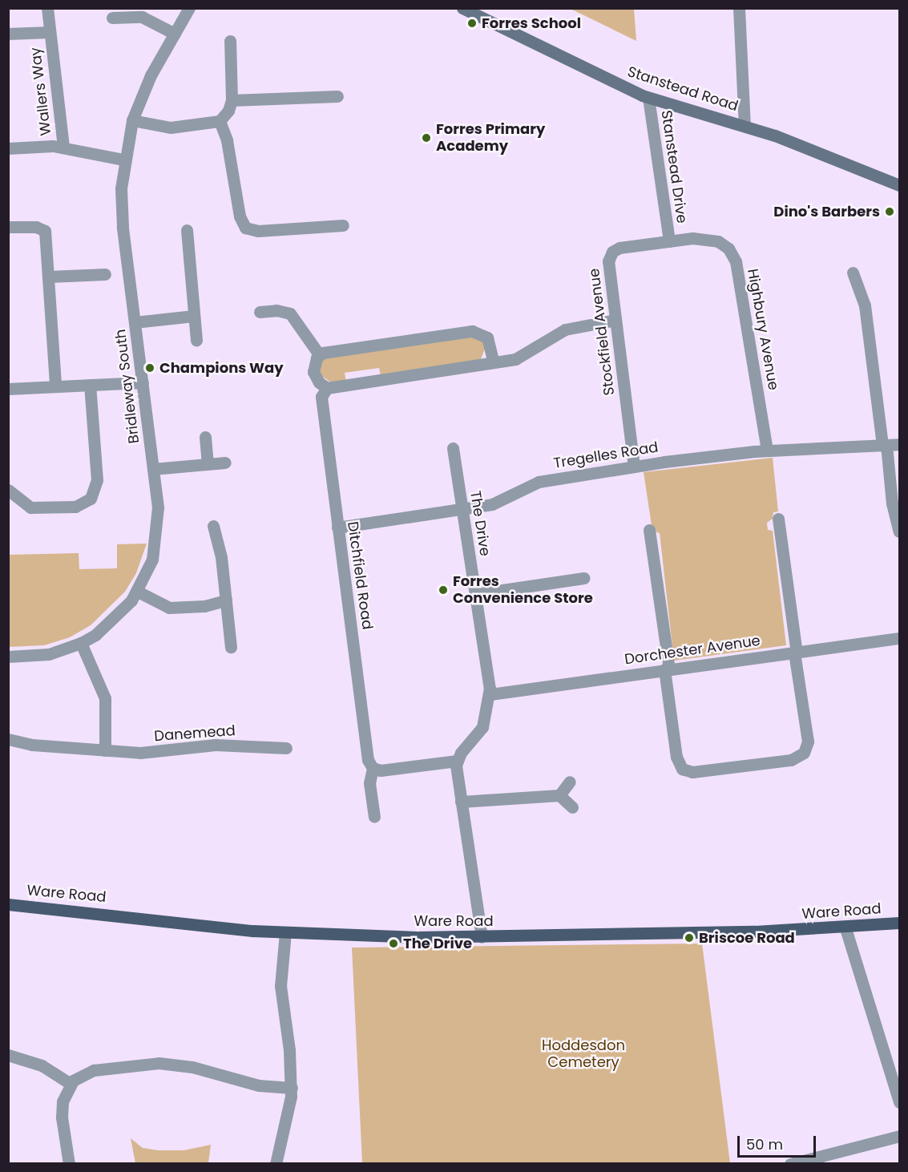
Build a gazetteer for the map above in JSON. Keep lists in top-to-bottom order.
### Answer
{
  "streets": {
    "main road": ["Ware Road"],
    "street": [
      "Stanstead Road",
      "Wallers Way",
      "Stanstead Drive",
      "Highbury Avenue",
      "Stockfield Avenue",
      "Bridleway South",
      "Tregelles Road",
      "The Drive",
      "Ditchfield Road",
      "Dorchester Avenue",
      "Danemead"
    ]
  },
  "crossings": [
    ["Stanstead Road", "Stanstead Drive"],
    ["Stanstead Drive", "Highbury Avenue"],
    ["Stanstead Drive", "Stockfield Avenue"],
    ["Highbury Avenue", "Stockfield Avenue"],
    ["Highbury Avenue", "Tregelles Road"],
    ["Stockfield Avenue", "Tregelles Road"],
    ["Tregelles Road", "The Drive"],
    ["Tregelles Road", "Ditchfield Road"],
    ["The Drive", "Dorchester Avenue"]
  ],
  "parks": ["Hoddesdon Cemetery"],
  "places": [
    "Forres School",
    "Forres Primary Academy",
    "Dino's Barbers",
    "Champions Way",
    "Forres Convenience Store",
    "Briscoe Road",
    "The Drive"
  ],
  "scale_bar": "50 m"
}
